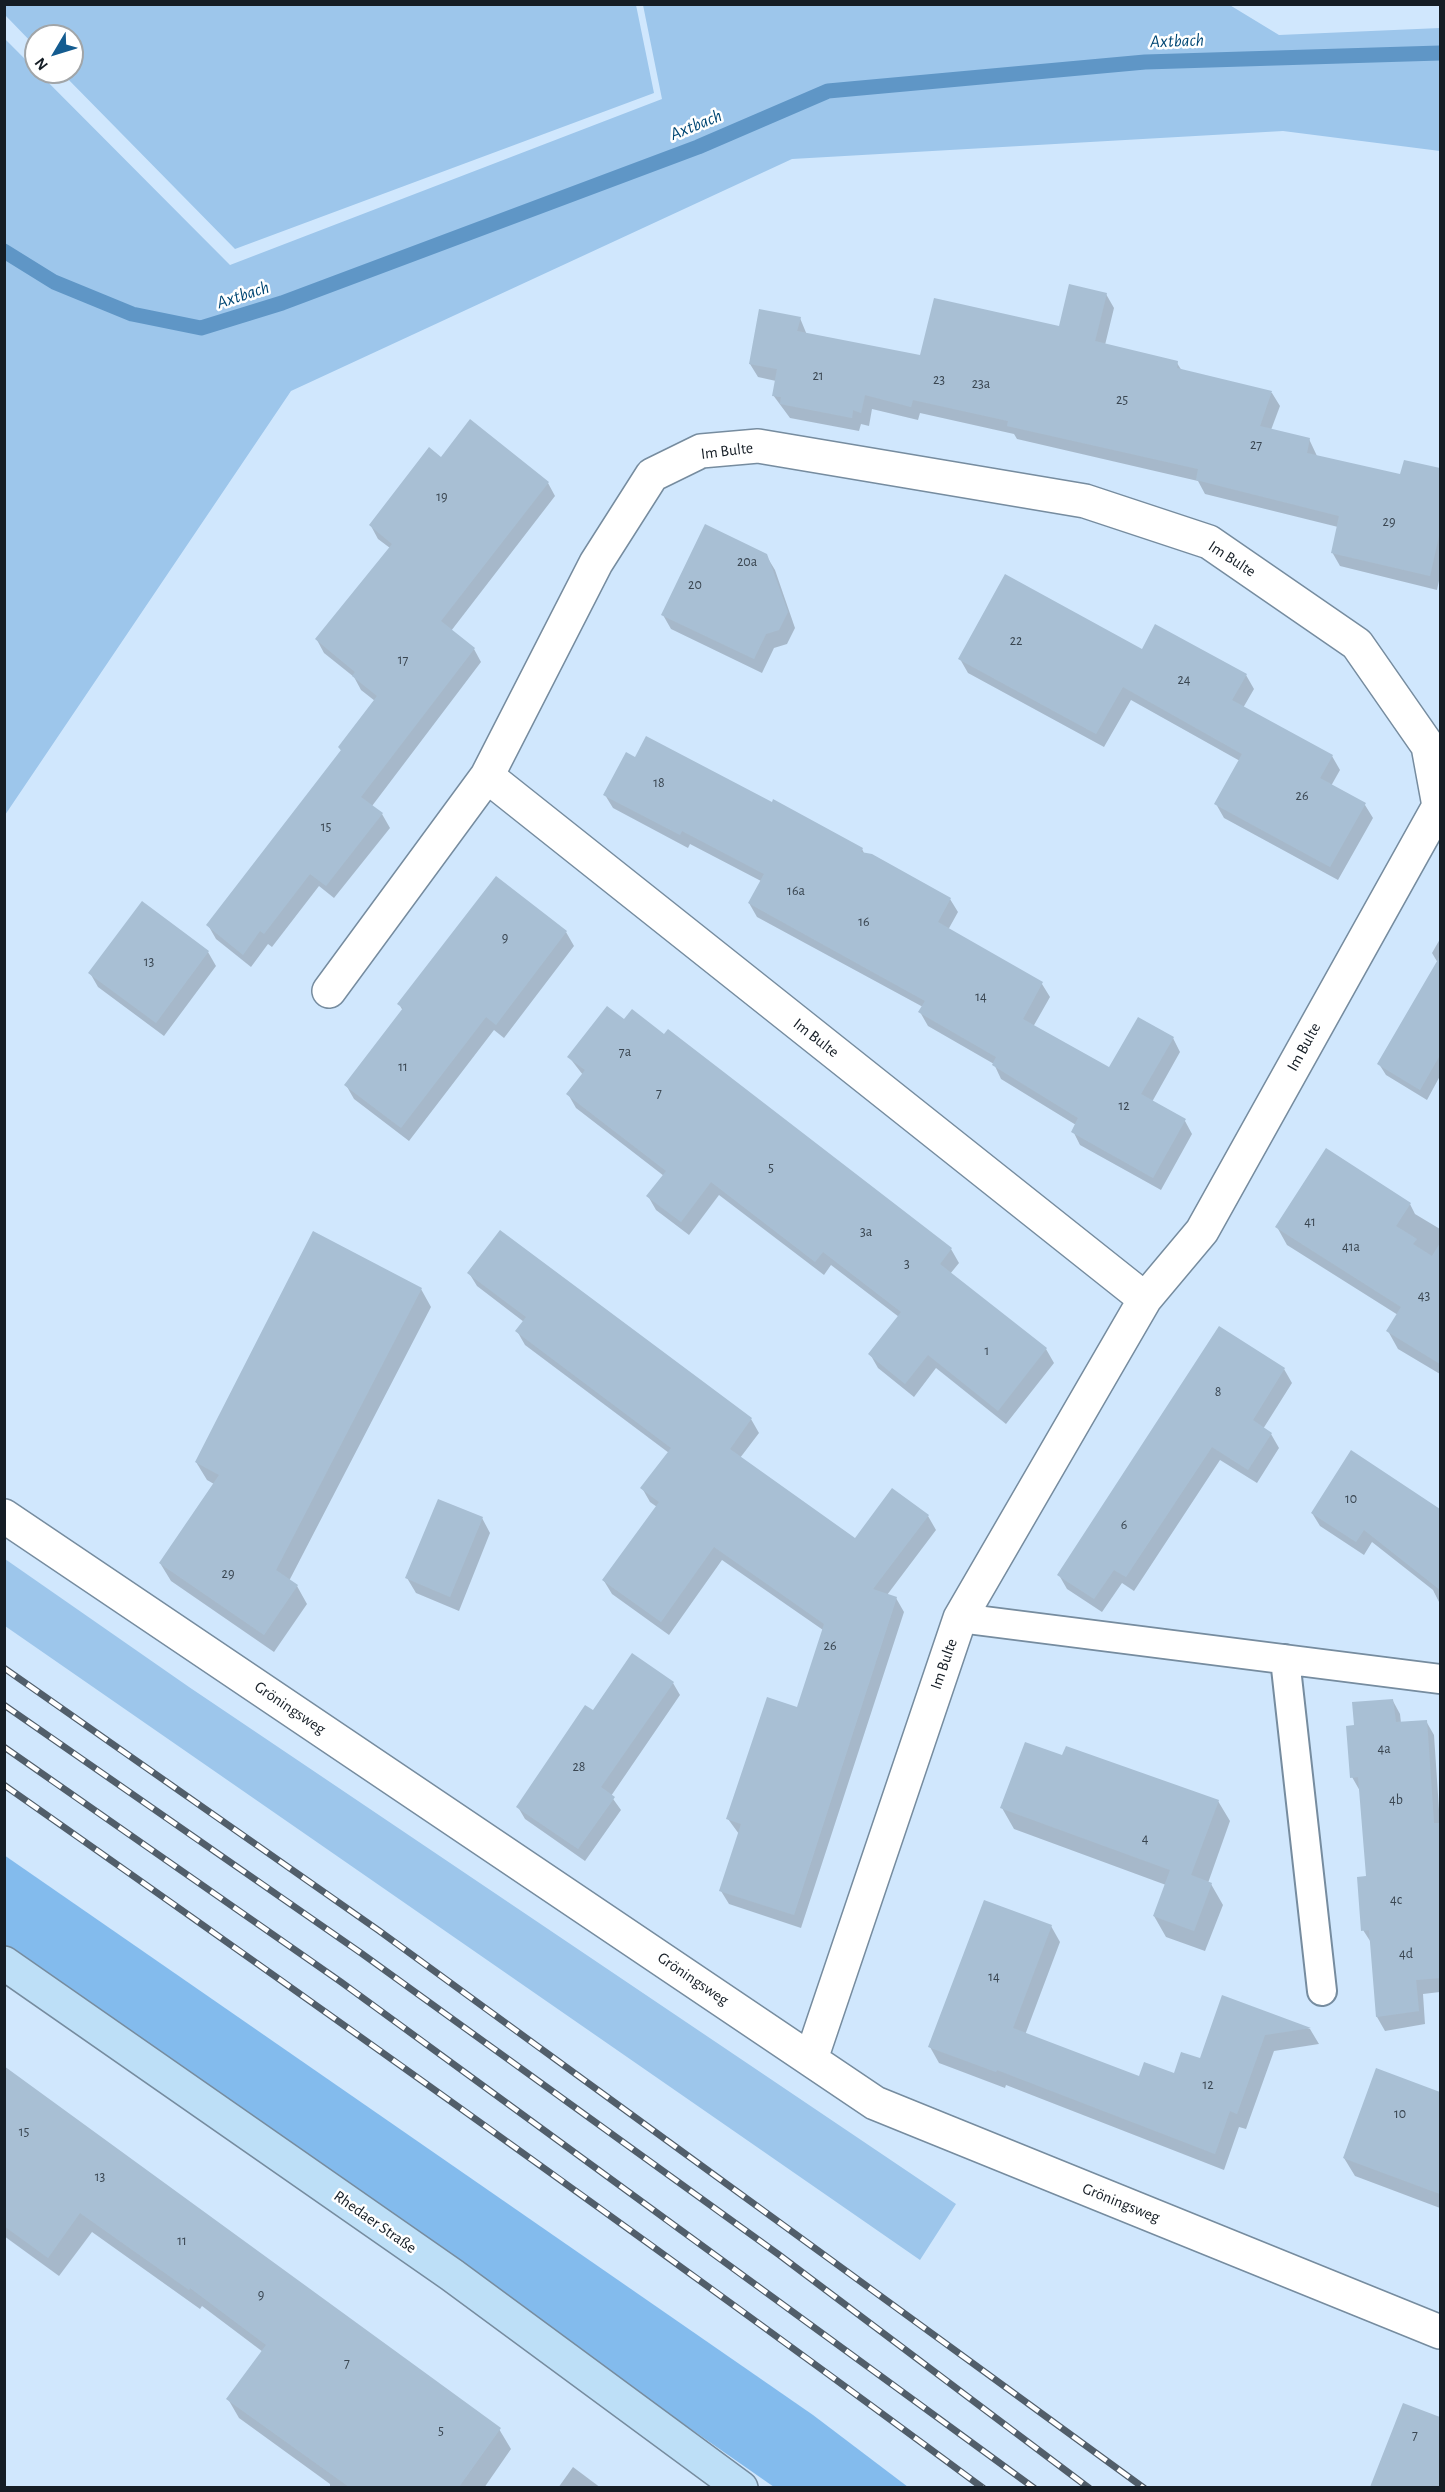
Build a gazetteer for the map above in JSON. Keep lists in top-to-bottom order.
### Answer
{
  "streets": {
    "street": ["Im Bulte", "Gröningsweg", "Rhedaer Straße"]
  },
  "crossings": [
    ["Im Bulte", "Gröningsweg"]
  ],
  "water": ["Axtbach"],
  "house_numbers": [
    "21",
    "23",
    "23a",
    "25",
    "27",
    "19",
    "29",
    "20a",
    "20",
    "22",
    "17",
    "24",
    "18",
    "26",
    "15",
    "16a",
    "16",
    "9",
    "13",
    "14",
    "7a",
    "11",
    "7",
    "12",
    "5",
    "41",
    "3a",
    "41a",
    "3",
    "43",
    "1",
    "8",
    "10",
    "6",
    "29",
    "26",
    "4a",
    "28",
    "4b",
    "4",
    "4c",
    "4d",
    "14",
    "12",
    "10",
    "15",
    "13",
    "11",
    "9",
    "7",
    "5",
    "7"
  ],
  "north": "bottom left"
}
